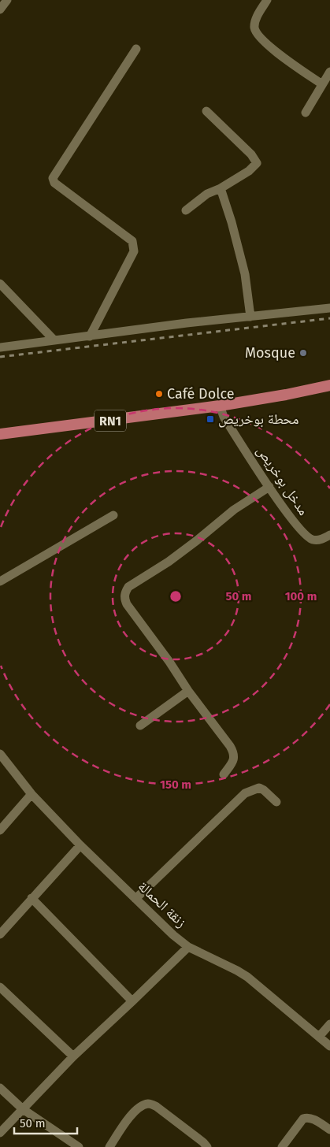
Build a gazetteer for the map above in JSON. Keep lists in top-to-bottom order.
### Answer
{
  "streets": {
    "main road": ["RN1"],
    "street": ["مدخل بوخريص", "زنقة الحمالة"]
  },
  "crossings": [
    ["RN1", "مدخل بوخريص"]
  ],
  "places": {
    "other": ["Mosque", "Café Dolce"],
    "transit": ["محطة بوخريص"]
  },
  "scale_bar": "50 m",
  "rings": ["50 m", "100 m", "150 m"]
}
